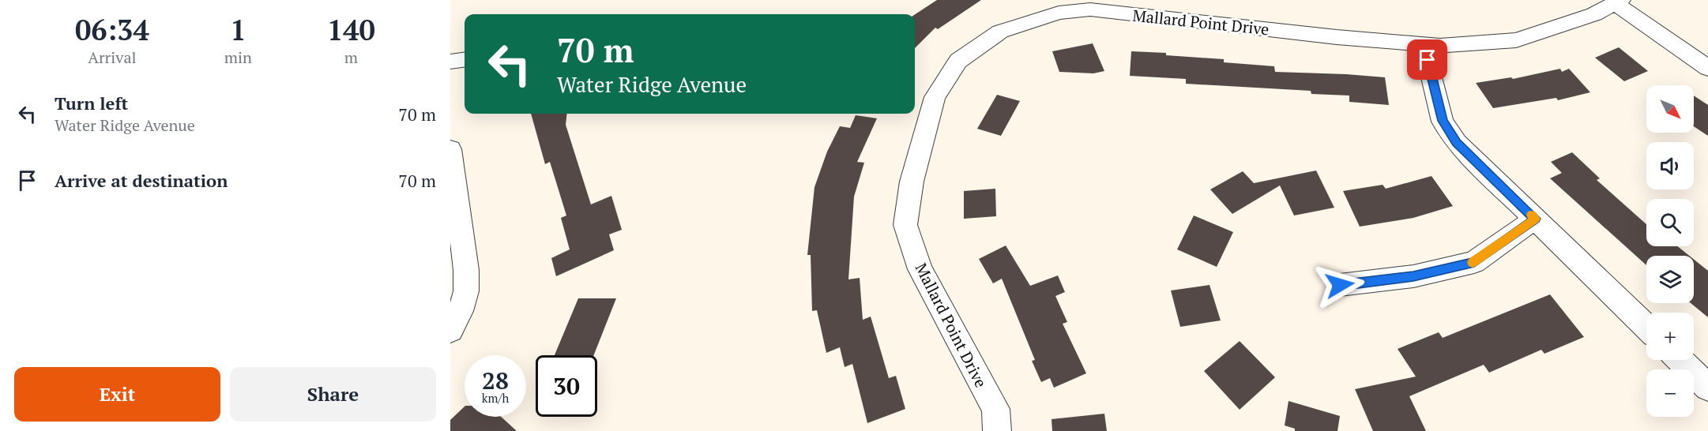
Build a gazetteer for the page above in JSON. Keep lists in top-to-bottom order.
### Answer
{
  "streets": {
    "street": ["Mallard Point Drive"]
  },
  "north": "bottom right",
  "page": {
    "eta": [
      "06:34",
      "Arrival",
      "1",
      "min",
      "140",
      "m"
    ],
    "turn": ["70 m", "Water Ridge Avenue"],
    "list": [
      {
        "name": "Turn left",
        "note": "Water Ridge Avenue",
        "value": "70 m"
      },
      {
        "name": "Arrive at destination",
        "value": "70 m"
      }
    ],
    "map_buttons": ["+", "−"],
    "speed": "28 km/h",
    "limit": "30",
    "buttons": ["Exit", "Share"]
  }
}
